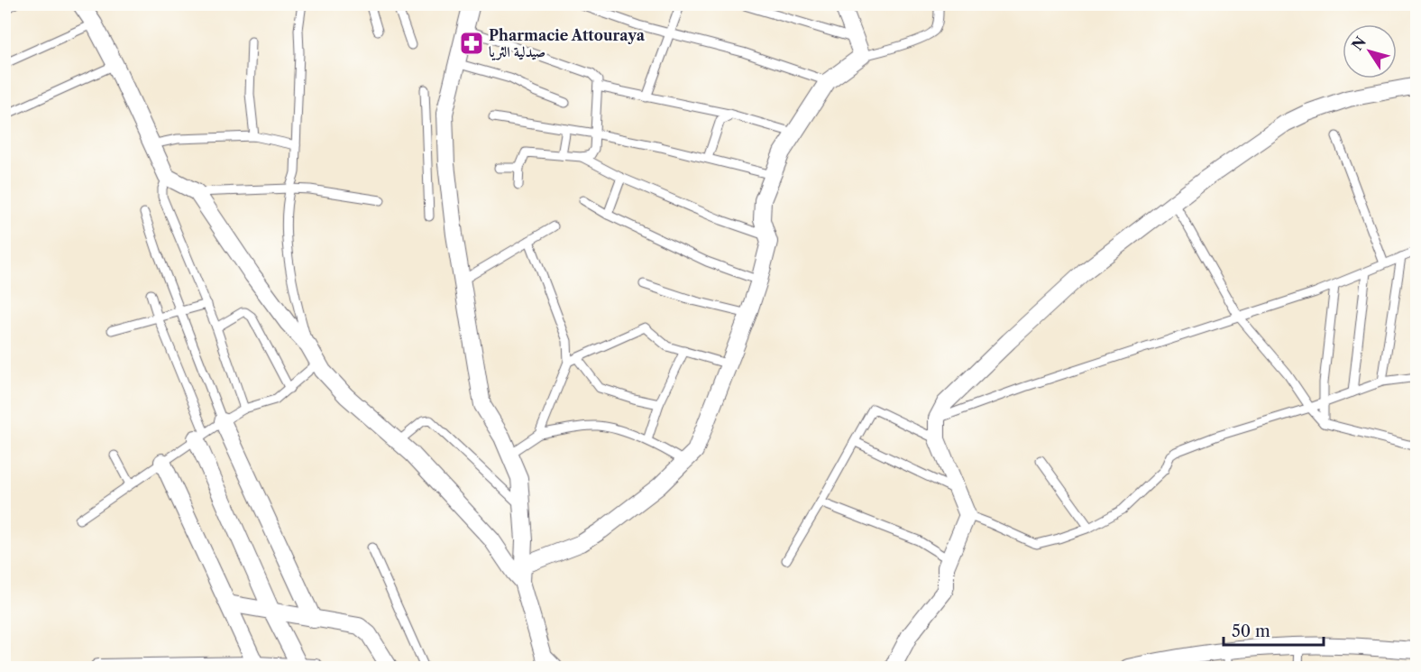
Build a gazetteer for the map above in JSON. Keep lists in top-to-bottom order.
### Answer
{
  "places": {
    "pharmacy": ["Pharmacie Attouraya صيدلية الثريا"]
  },
  "scale_bar": "50 m",
  "north": "top left"
}
